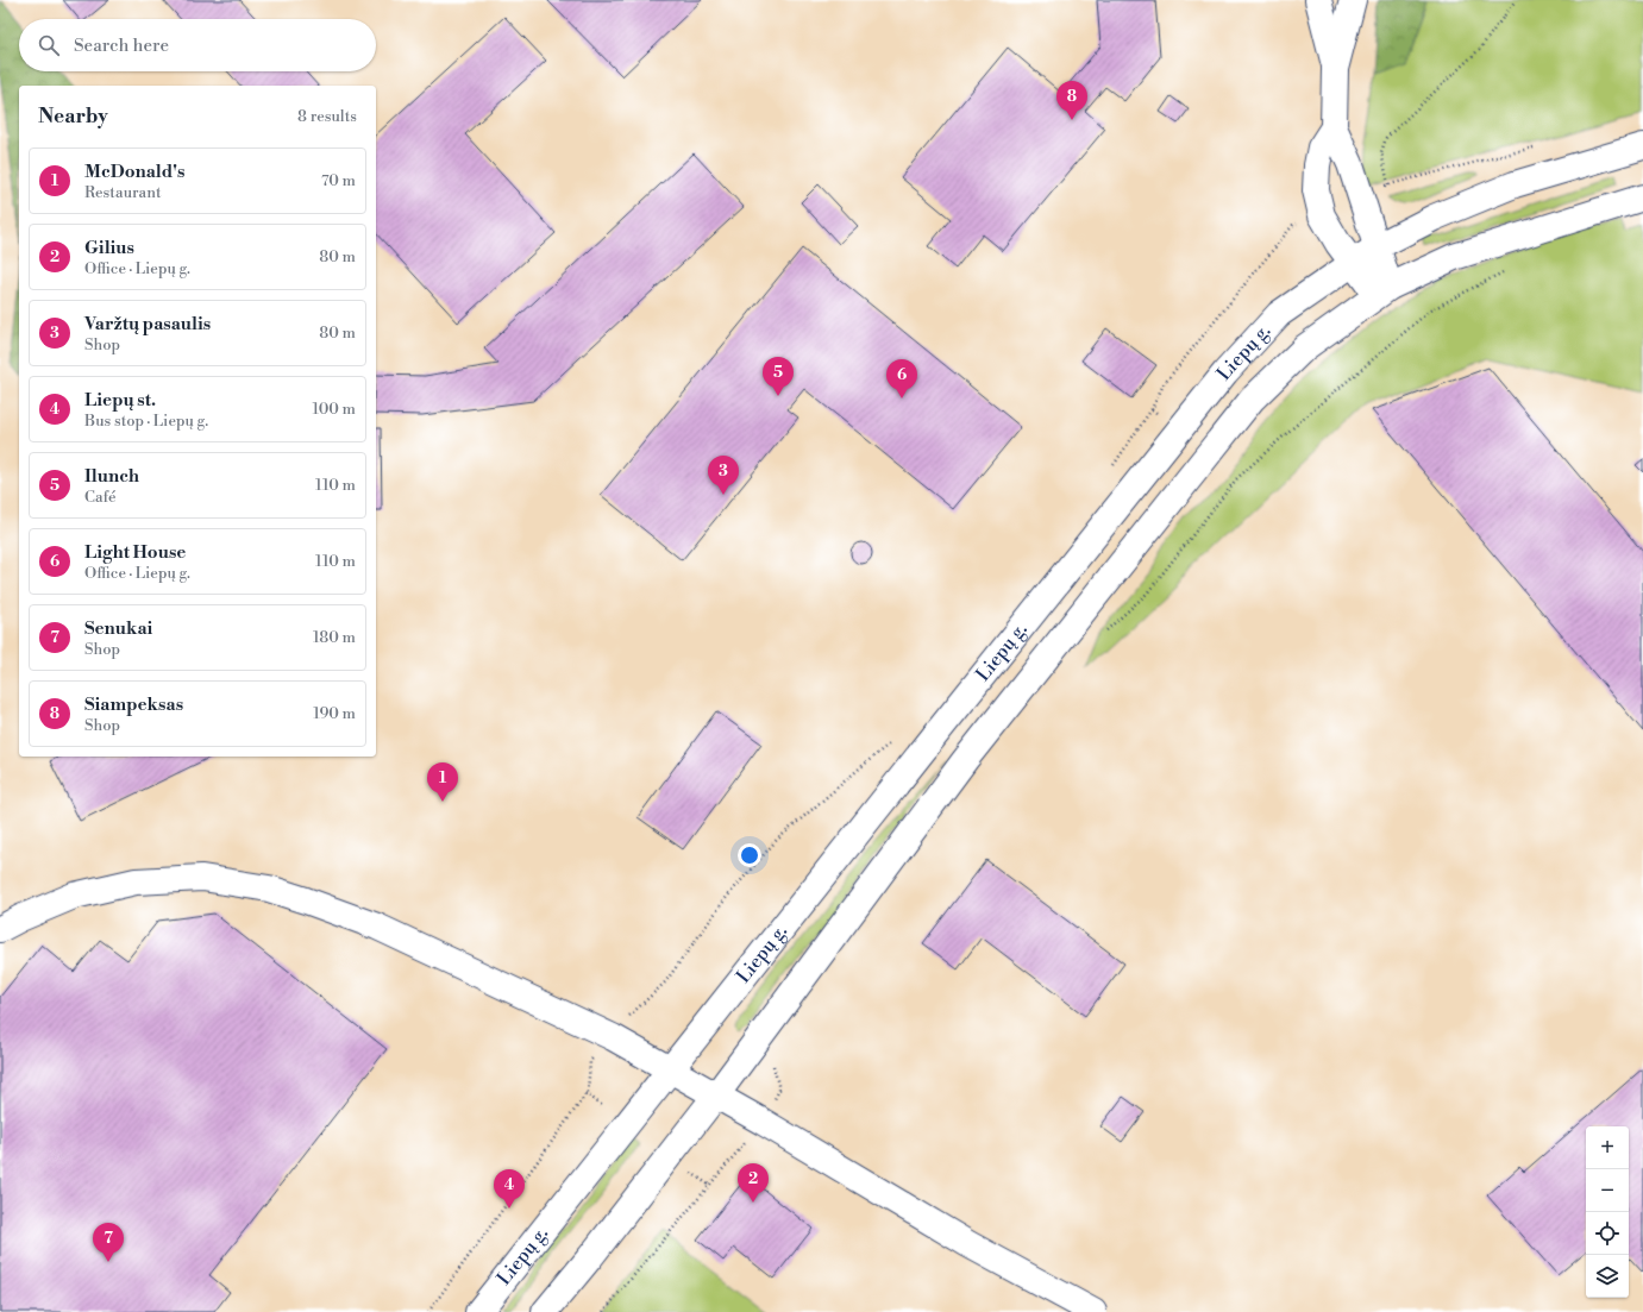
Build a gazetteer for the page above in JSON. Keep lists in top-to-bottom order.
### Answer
{
  "streets": {
    "main road": ["Liepų g."]
  },
  "page": {
    "search": "Search here",
    "pins": [
      "8",
      "5",
      "6",
      "3",
      "1",
      "2",
      "4",
      "7"
    ],
    "heading": ["Nearby", "8 results"],
    "list": [
      {
        "mark": "1",
        "name": "McDonald's",
        "note": "Restaurant",
        "value": "70 m"
      },
      {
        "mark": "2",
        "name": "Gilius",
        "note": "Office · Liepų g.",
        "value": "80 m"
      },
      {
        "mark": "3",
        "name": "Varžtų pasaulis",
        "note": "Shop",
        "value": "80 m"
      },
      {
        "mark": "4",
        "name": "Liepų st.",
        "note": "Bus stop · Liepų g.",
        "value": "100 m"
      },
      {
        "mark": "5",
        "name": "Ilunch",
        "note": "Café",
        "value": "110 m"
      },
      {
        "mark": "6",
        "name": "Light House",
        "note": "Office · Liepų g.",
        "value": "110 m"
      },
      {
        "mark": "7",
        "name": "Senukai",
        "note": "Shop",
        "value": "180 m"
      },
      {
        "mark": "8",
        "name": "Siampeksas",
        "note": "Shop",
        "value": "190 m"
      }
    ],
    "map_buttons": ["+", "−"]
  }
}
